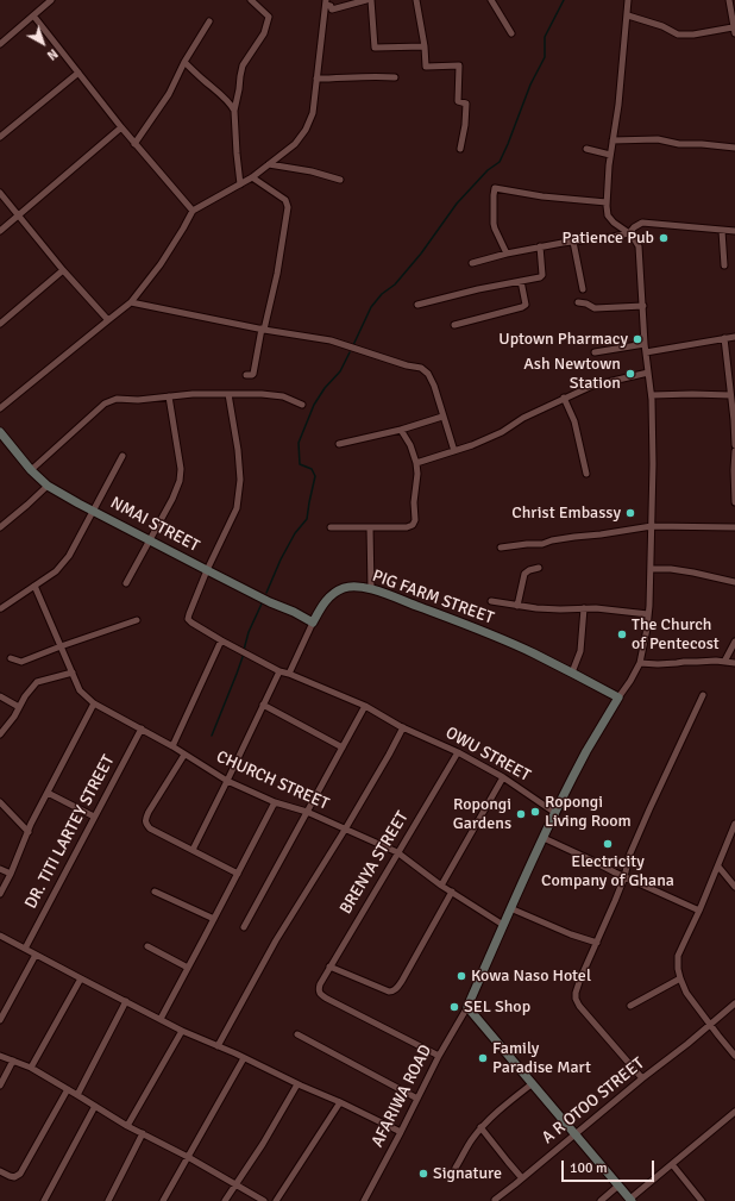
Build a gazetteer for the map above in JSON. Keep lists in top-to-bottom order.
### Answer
{
  "streets": {
    "street": [
      "NMAI STREET",
      "PIG FARM STREET",
      "OWU STREET",
      "CHURCH STREET",
      "DR. TITI LARTEY STREET",
      "BRENYA STREET",
      "AFARIWA ROAD",
      "A R OTOO STREET"
    ]
  },
  "crossings": [
    ["NMAI STREET", "PIG FARM STREET"],
    ["OWU STREET", "BRENYA STREET"],
    ["CHURCH STREET", "DR. TITI LARTEY STREET"],
    ["CHURCH STREET", "BRENYA STREET"],
    ["BRENYA STREET", "AFARIWA ROAD"]
  ],
  "places": [
    "Patience Pub",
    "Uptown Pharmacy",
    "Ash Newtown Station",
    "Christ Embassy",
    "The Church of Pentecost",
    "Ropongi Living Room",
    "Ropongi Gardens",
    "Electricity Company of Ghana",
    "Kowa Naso Hotel",
    "SEL Shop",
    "Family Paradise Mart",
    "Signature"
  ],
  "scale_bar": "100 m",
  "north": "bottom right"
}
